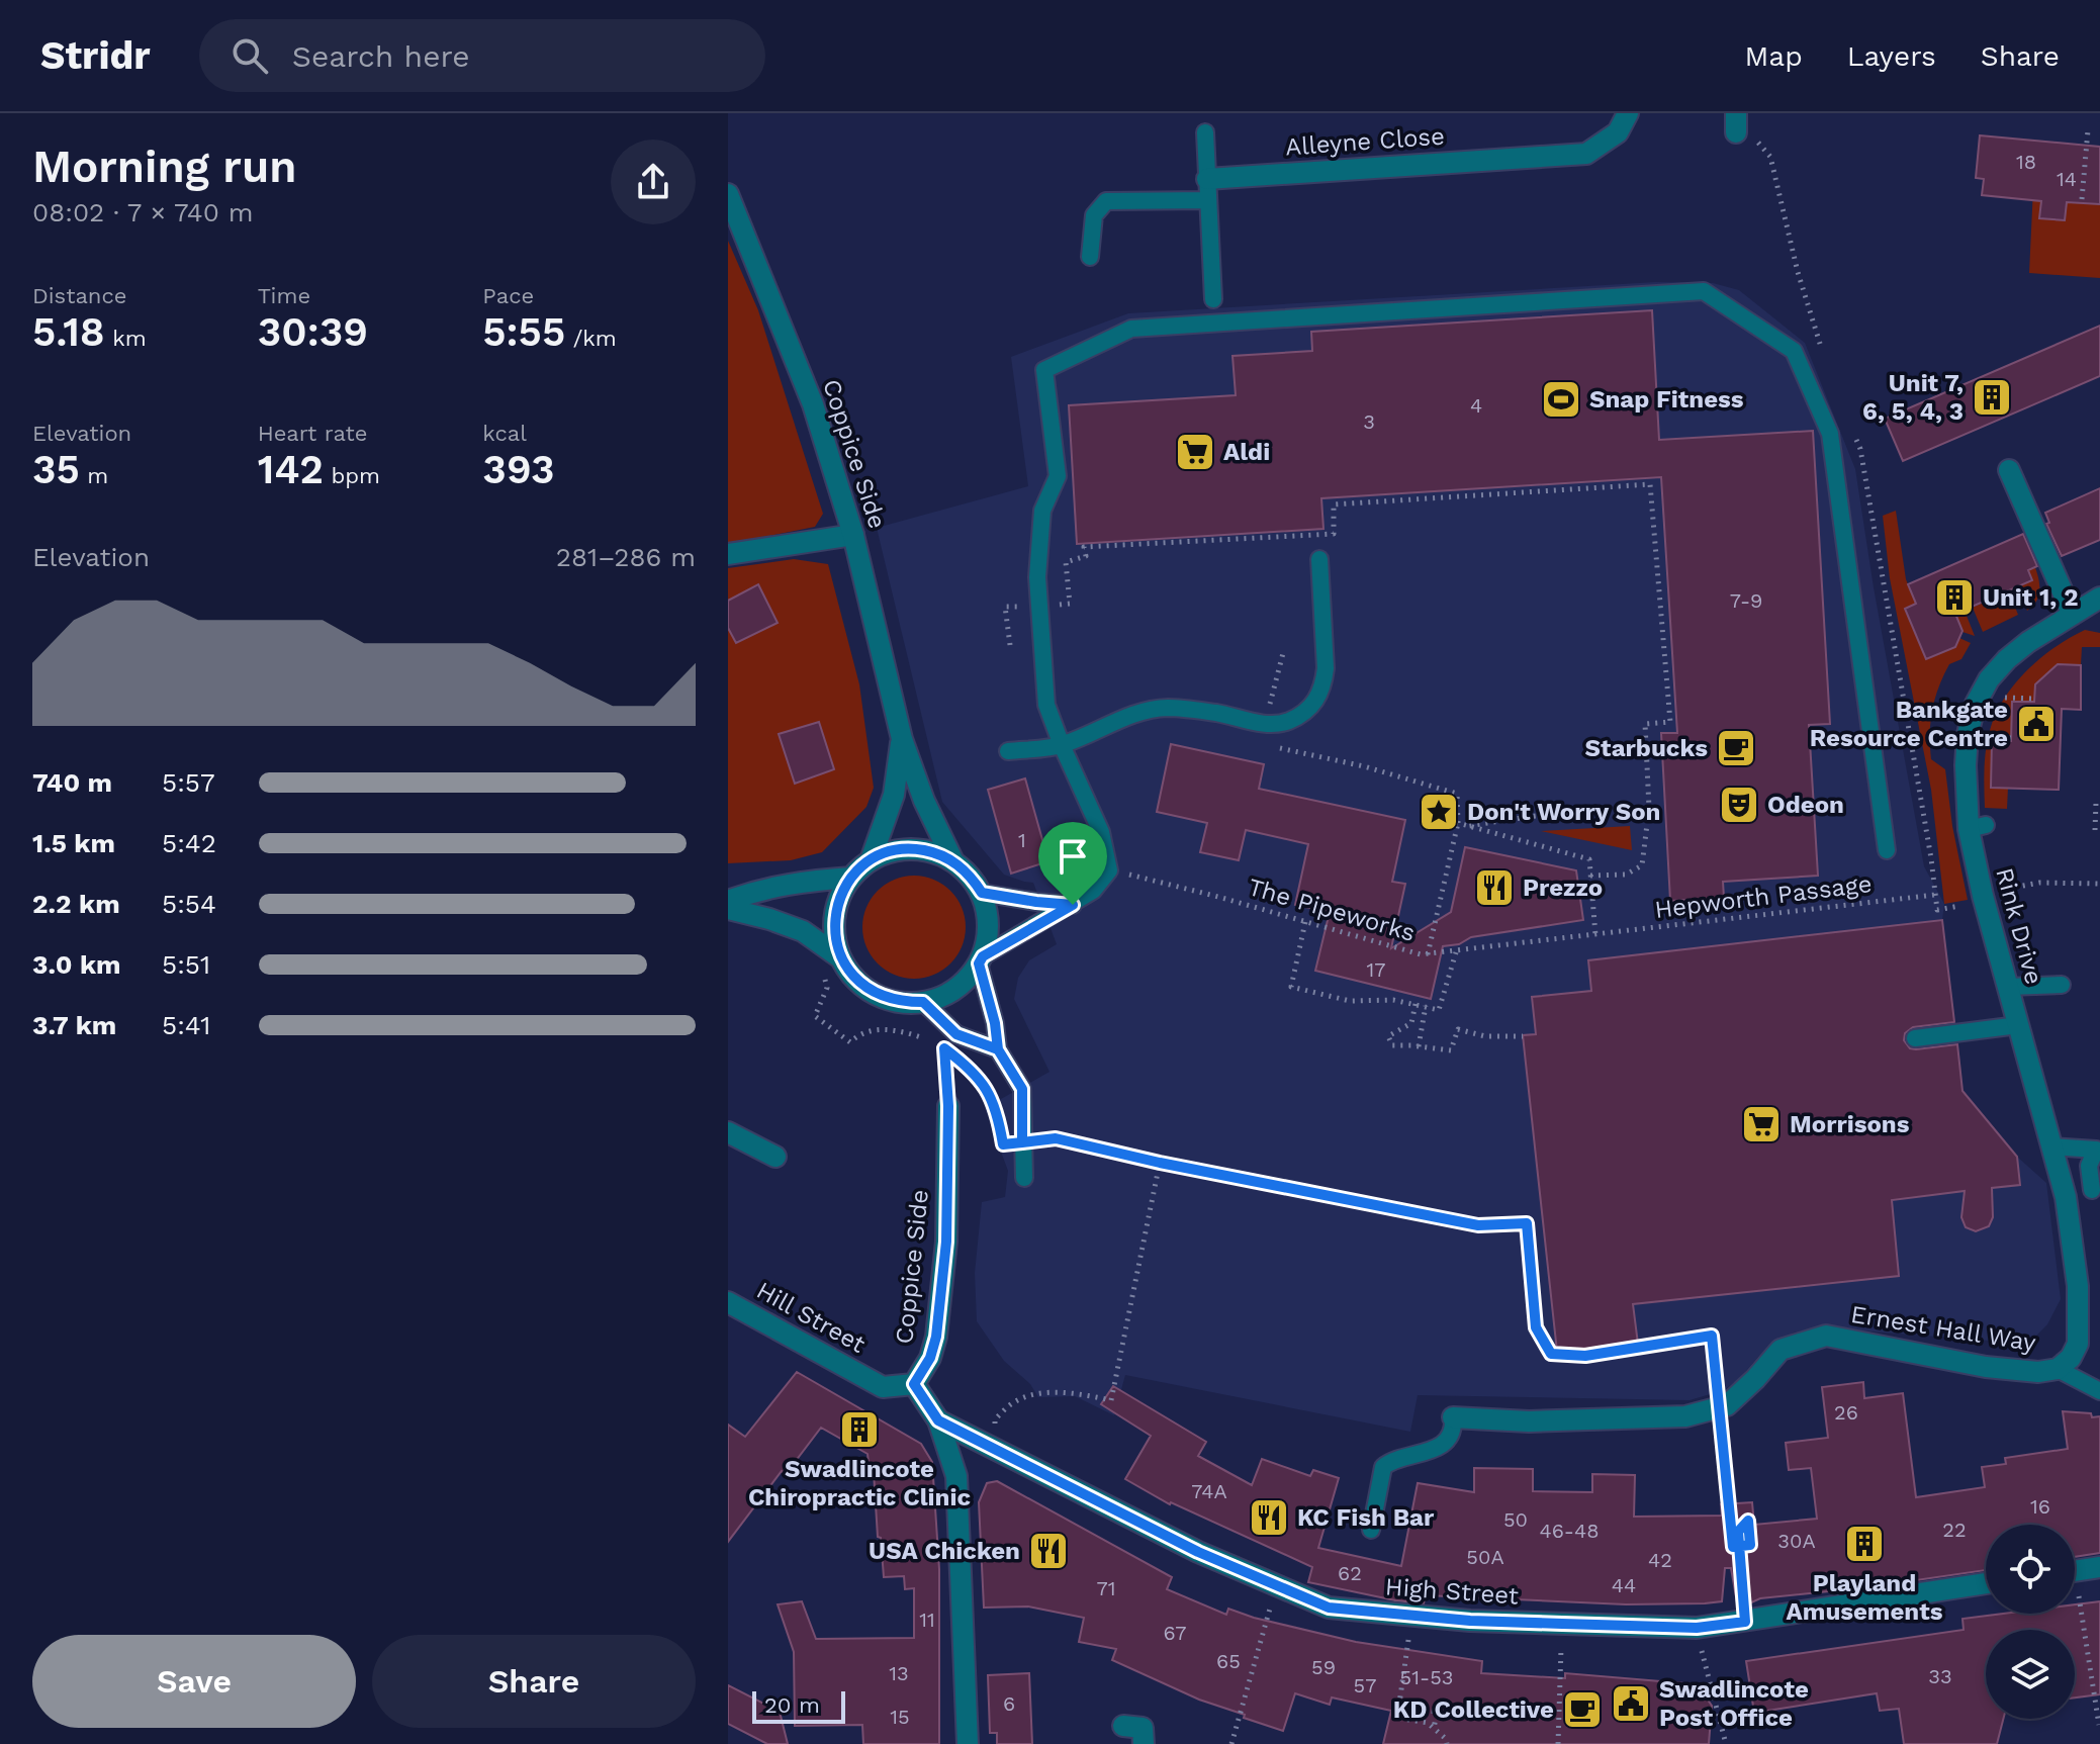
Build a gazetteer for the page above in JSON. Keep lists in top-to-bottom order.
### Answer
{
  "streets": {
    "street": [
      "Alleyne Close",
      "Coppice Side",
      "Rink Drive",
      "Hill Street",
      "Ernest Hall Way",
      "High Street"
    ],
    "path": ["Hepworth Passage", "The Pipeworks"]
  },
  "crossings": [
    ["Coppice Side", "Hill Street"],
    ["Hepworth Passage", "The Pipeworks"],
    ["Rink Drive", "Ernest Hall Way"]
  ],
  "places": {
    "building": [
      "Unit 7, 6, 5, 4, 3",
      "Unit 1, 2",
      "Swadlincote Chiropractic Clinic",
      "Playland Amusements"
    ],
    "sports": ["Snap Fitness"],
    "supermarket": ["Aldi", "Morrisons"],
    "public building": ["Bankgate Resource Centre", "Swadlincote Post Office"],
    "cafe": ["Starbucks", "KD Collective"],
    "theatre": ["Odeon"],
    "place": ["Don't Worry Son"],
    "restaurant": ["Prezzo", "KC Fish Bar", "USA Chicken"]
  },
  "house_numbers": [
    "18",
    "14",
    "4",
    "3",
    "7-9",
    "1",
    "17",
    "26",
    "74A",
    "16",
    "50",
    "22",
    "46-48",
    "30A",
    "50A",
    "42",
    "62",
    "44",
    "71",
    "11",
    "67",
    "65",
    "59",
    "13",
    "33",
    "51-53",
    "57",
    "6",
    "15"
  ],
  "scale_bar": "20 m",
  "page": {
    "header": "Stridr",
    "search": "Search here",
    "nav": ["Map", "Layers", "Share"],
    "heading": ["Morning run", "08:02 · 7 × 740 m"],
    "stats": [
      ["Distance", "5.18 km"],
      ["Time", "30:39"],
      ["Pace", "5:55 /km"],
      ["Elevation", "35 m"],
      ["Heart rate", "142 bpm"],
      ["kcal", "393"]
    ],
    "chart": ["Elevation", "281–286 m"],
    "list": [
      {
        "name": "740 m",
        "note": "5:57"
      },
      {
        "name": "1.5 km",
        "note": "5:42"
      },
      {
        "name": "2.2 km",
        "note": "5:54"
      },
      {
        "name": "3.0 km",
        "note": "5:51"
      },
      {
        "name": "3.7 km",
        "note": "5:41"
      }
    ],
    "buttons": ["Save", "Share"],
    "scale": "20 m"
  }
}
